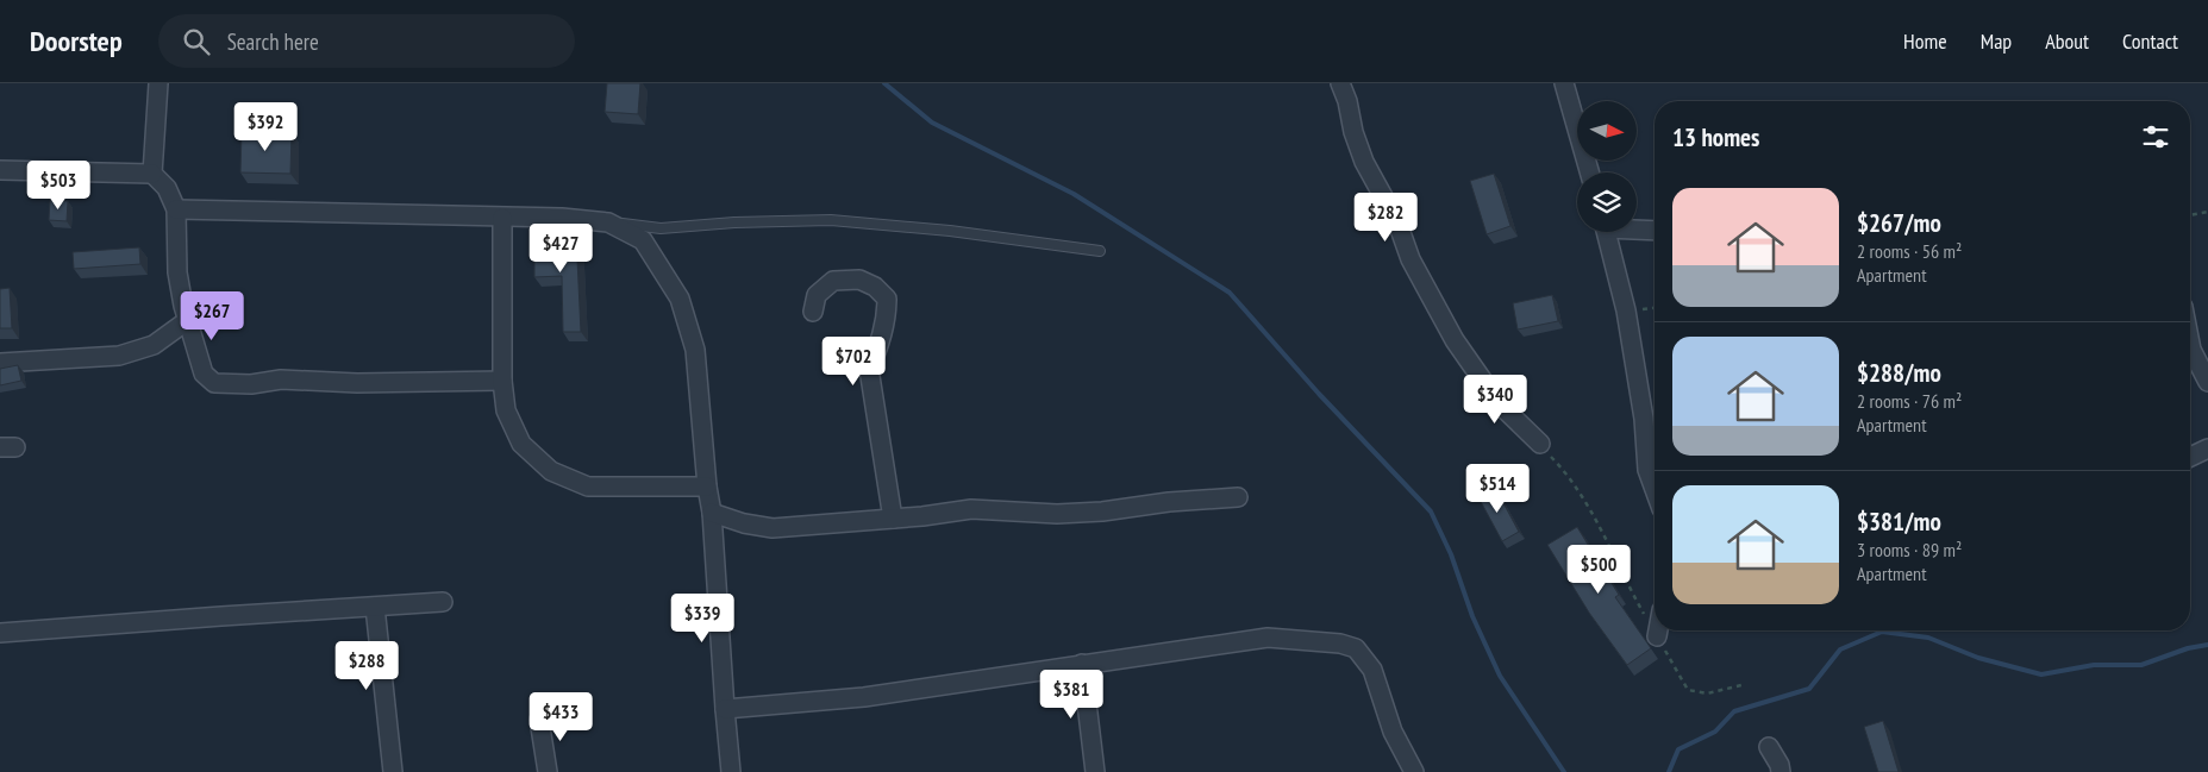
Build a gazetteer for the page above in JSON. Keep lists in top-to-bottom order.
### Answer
{
  "north": "right",
  "page": {
    "header": "Doorstep",
    "search": "Search here",
    "nav": [
      "Home",
      "Map",
      "About",
      "Contact"
    ],
    "heading": "13 homes",
    "price": [
      "$392",
      "$503",
      "$282",
      "$427",
      "$267",
      "$702",
      "$340",
      "$514",
      "$500",
      "$339",
      "$288",
      "$381",
      "$433"
    ],
    "list": [
      {
        "name": "$267/mo",
        "note": "2 rooms · 56 m² · Apartment"
      },
      {
        "name": "$288/mo",
        "note": "2 rooms · 76 m² · Apartment"
      },
      {
        "name": "$381/mo",
        "note": "3 rooms · 89 m² · Apartment"
      }
    ]
  }
}
